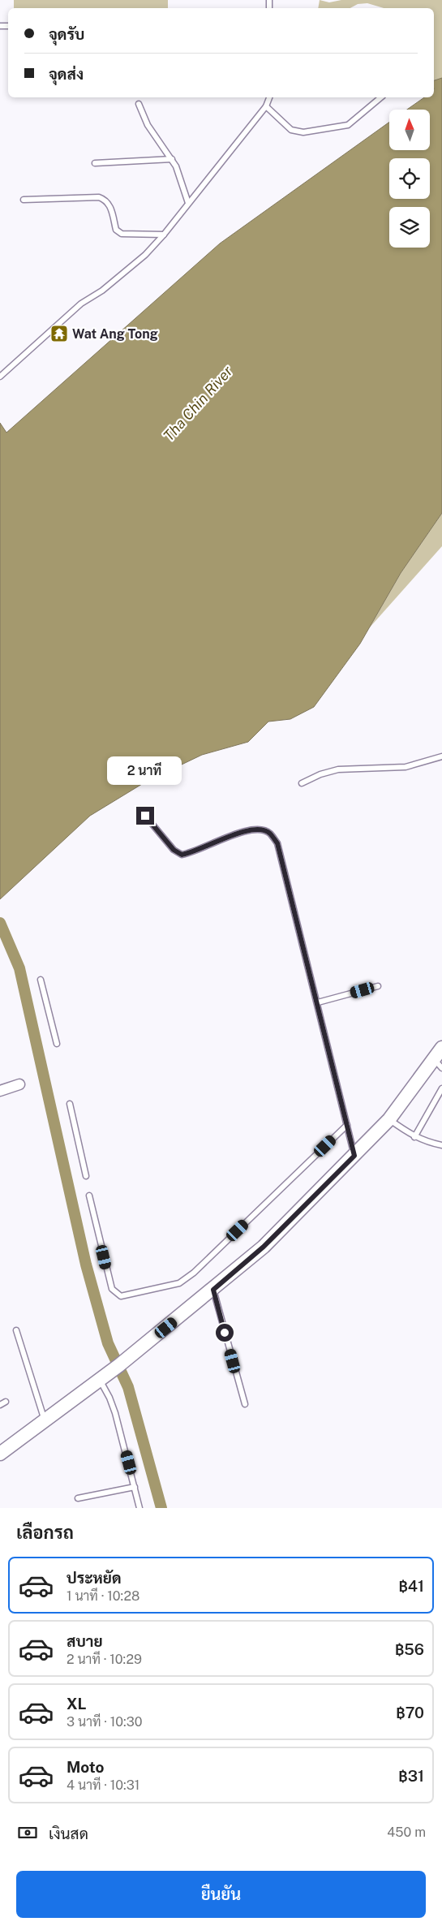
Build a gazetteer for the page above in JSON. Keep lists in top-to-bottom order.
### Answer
{
  "water": ["Tha Chin River"],
  "places": {
    "temple": ["Wat Ang Tong"]
  },
  "north": "top",
  "page": {
    "banner": ["จุดรับ", "จุดส่ง"],
    "bubble": "2 นาที",
    "heading": "เลือกรถ",
    "list": [
      {
        "name": "ประหยัด",
        "note": "1 นาที · 10:28",
        "value": "฿41"
      },
      {
        "name": "สบาย",
        "note": "2 นาที · 10:29",
        "value": "฿56"
      },
      {
        "name": "XL",
        "note": "3 นาที · 10:30",
        "value": "฿70"
      },
      {
        "name": "Moto",
        "note": "4 นาที · 10:31",
        "value": "฿31"
      }
    ],
    "pay": ["เงินสด", "450 m"],
    "buttons": "ยืนยัน"
  }
}
